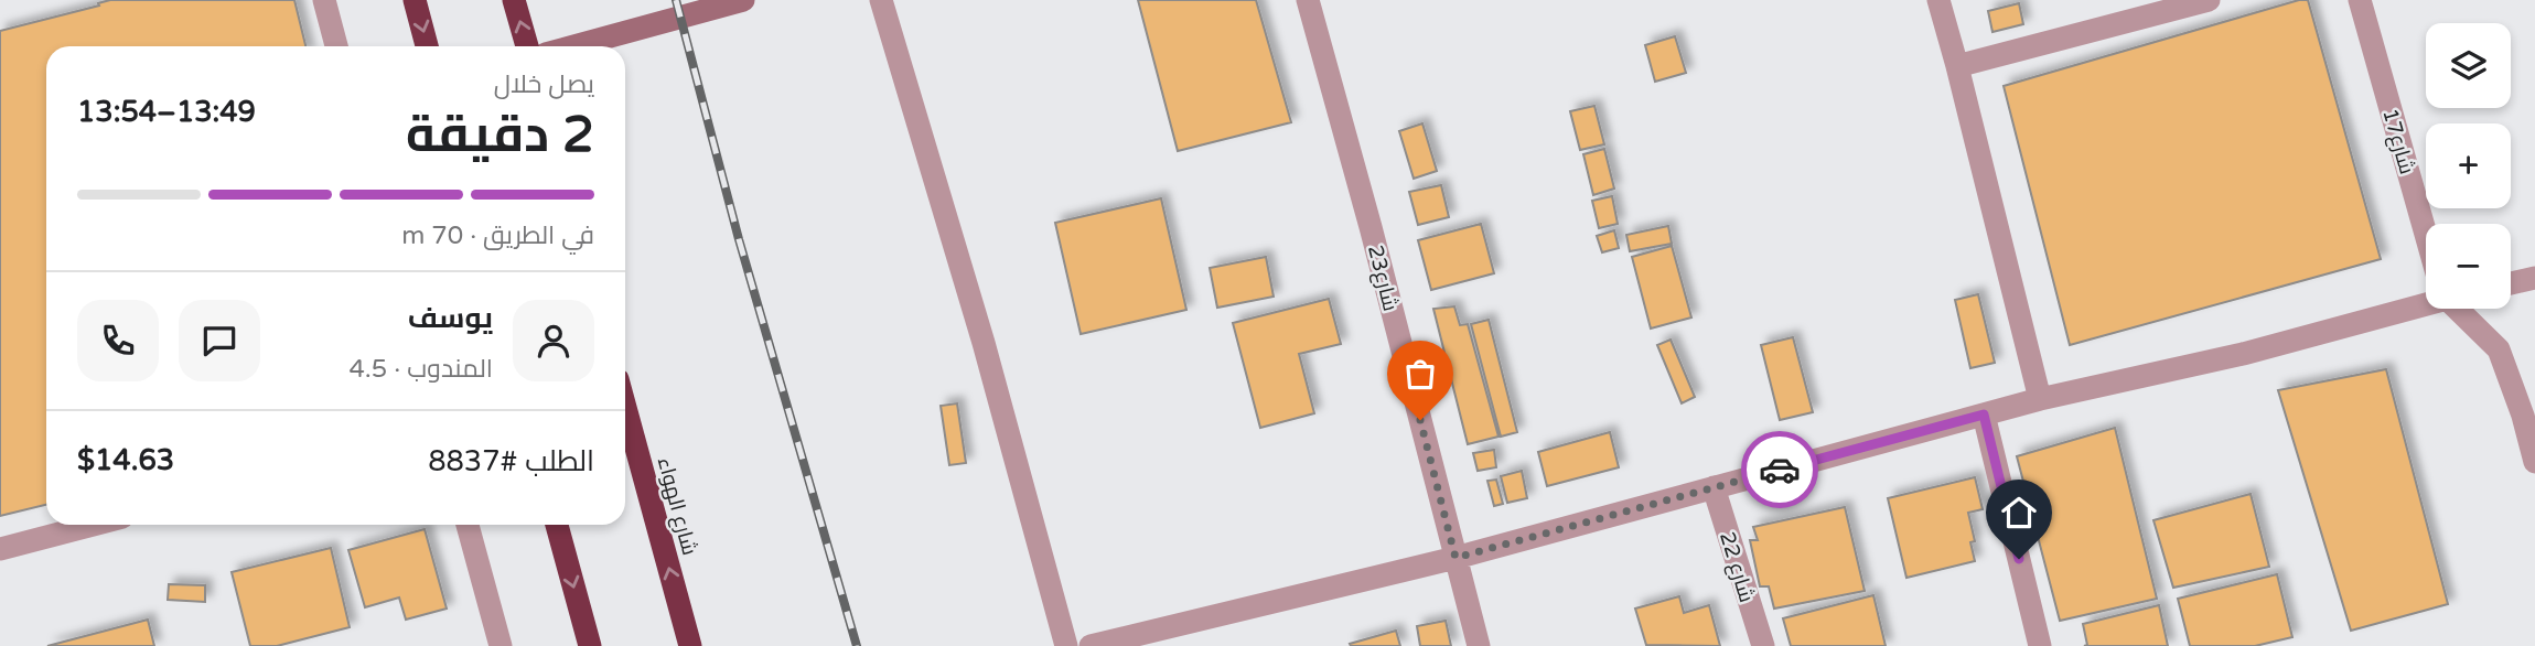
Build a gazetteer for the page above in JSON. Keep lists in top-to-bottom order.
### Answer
{
  "streets": {
    "highway": ["شارع الهواء"],
    "street": ["شارع17", "شارع23", "شارع 22"]
  },
  "page": {
    "map_buttons": ["+", "−"],
    "heading": ["2 دقيقة", "يصل خلال", "13:49–13:54"],
    "panel": [
      "يوسف",
      "المندوب · 4.5",
      "الطلب #8837",
      "$14.63"
    ],
    "bar": "في الطريق · 70 m"
  }
}
